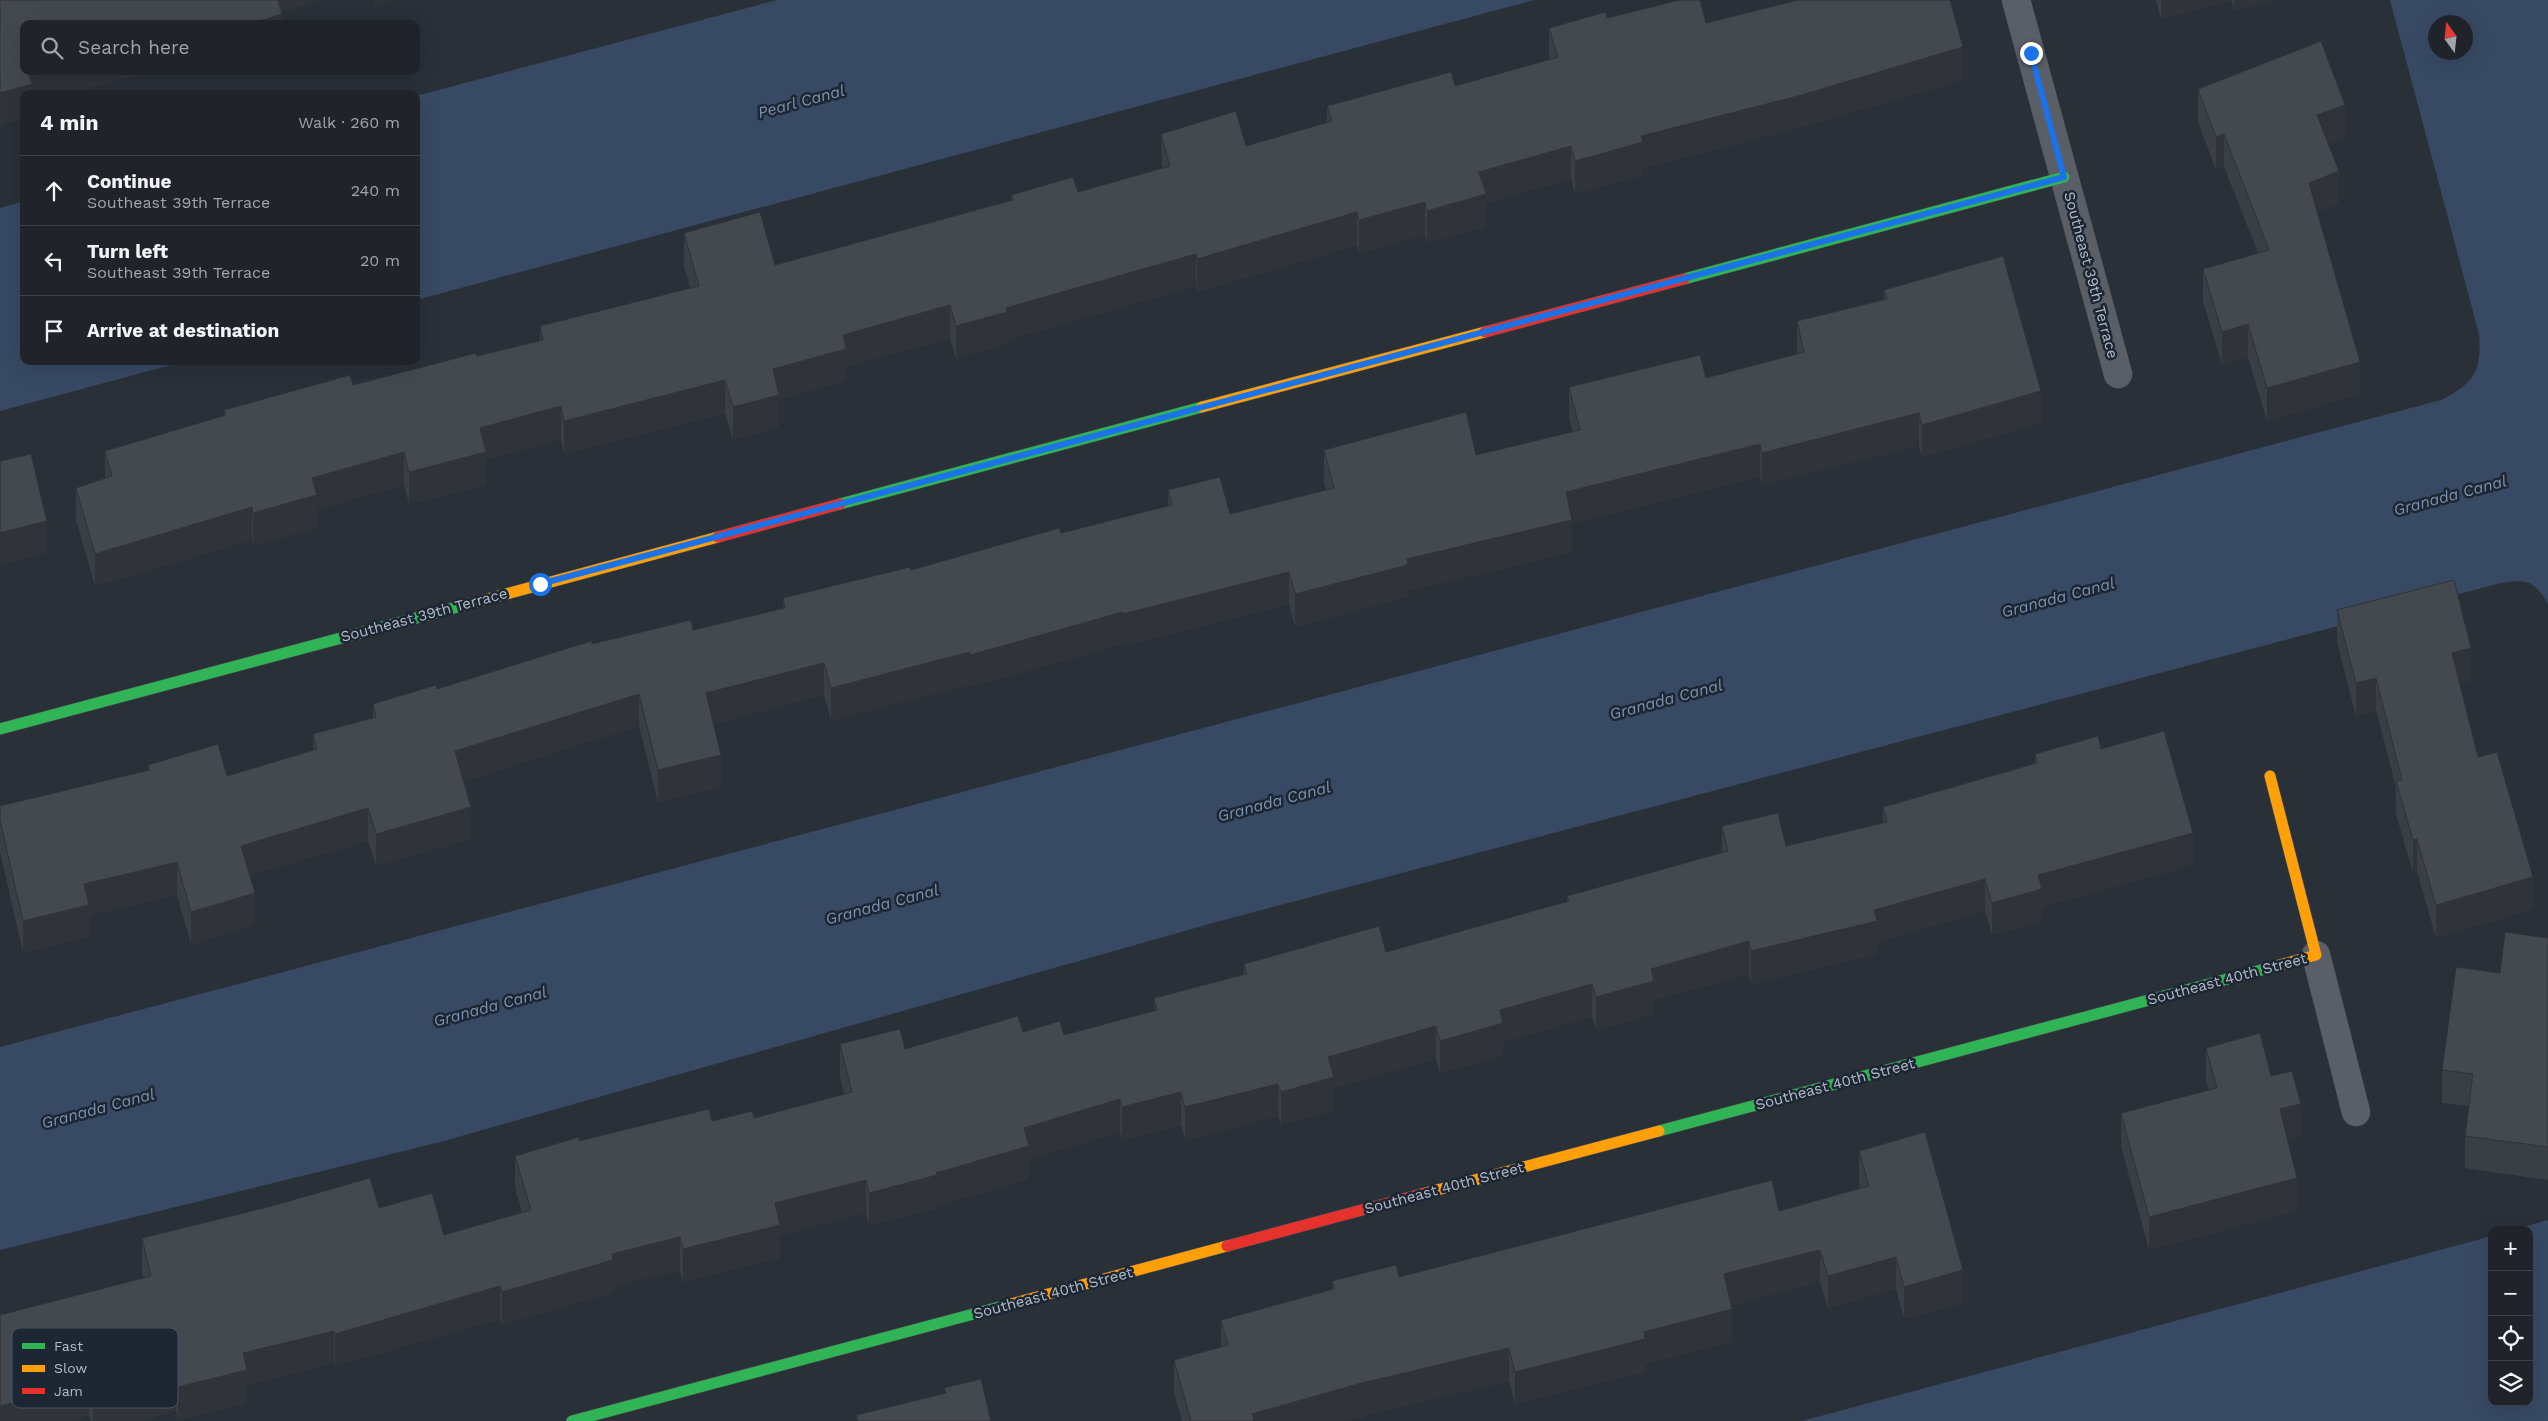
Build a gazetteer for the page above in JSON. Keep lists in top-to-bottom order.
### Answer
{
  "streets": {
    "street": ["Southeast 39th Terrace", "Southeast 40th Street"]
  },
  "water": ["Pearl Canal", "Granada Canal"],
  "legend": ["Fast", "Slow", "Jam"],
  "north": "top",
  "page": {
    "search": "Search here",
    "heading": ["4 min", "Walk · 260 m"],
    "list": [
      ["Continue", "Southeast 39th Terrace", "240 m"],
      ["Turn left", "Southeast 39th Terrace", "20 m"],
      "Arrive at destination"
    ],
    "map_buttons": ["+", "−"]
  }
}
